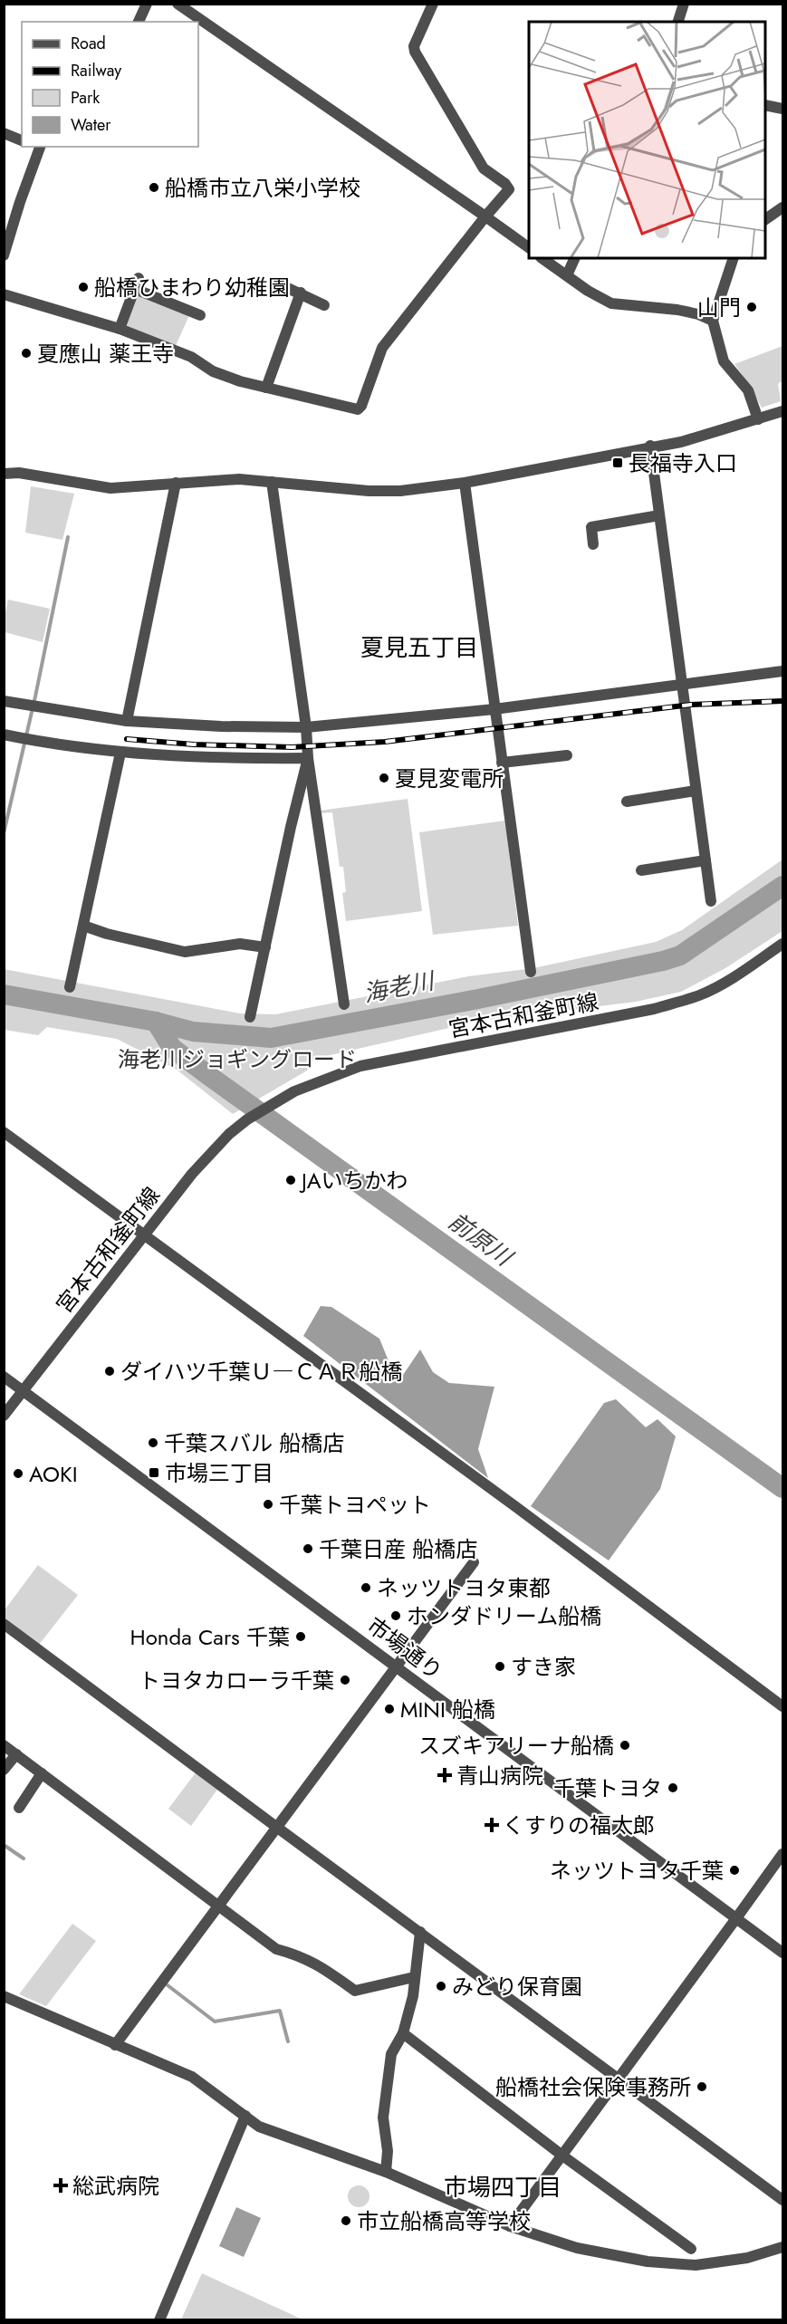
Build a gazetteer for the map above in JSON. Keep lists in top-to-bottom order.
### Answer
{
  "streets": {
    "street": ["宮本古和釜町線", "市場通り"]
  },
  "crossings": [
    ["宮本古和釜町線", "市場通り"]
  ],
  "districts": ["夏見五丁目", "市場四丁目"],
  "water": ["海老川", "前原川"],
  "parks": ["海老川ジョギングロード"],
  "places": {
    "other": [
      "船橋市立八栄小学校",
      "船橋ひまわり幼稚園",
      "山門",
      "夏應山 薬王寺",
      "夏見変電所",
      "JAいちかわ",
      "ダイハツ千葉Ｕ―ＣＡＲ船橋",
      "千葉スバル 船橋店",
      "AOKI",
      "千葉トヨペット",
      "千葉日産 船橋店",
      "ネッツトヨタ東都",
      "ホンダドリーム船橋",
      "Honda Cars 千葉",
      "すき家",
      "トヨタカローラ千葉",
      "MINI 船橋",
      "スズキアリーナ船橋",
      "千葉トヨタ",
      "ネッツトヨタ千葉",
      "みどり保育園",
      "船橋社会保険事務所",
      "市立船橋高等学校"
    ],
    "transit": ["長福寺入口", "市場三丁目"],
    "health": ["青山病院", "くすりの福太郎", "総武病院"]
  },
  "legend": [
    "Road",
    "Railway",
    "Park",
    "Water"
  ]
}
